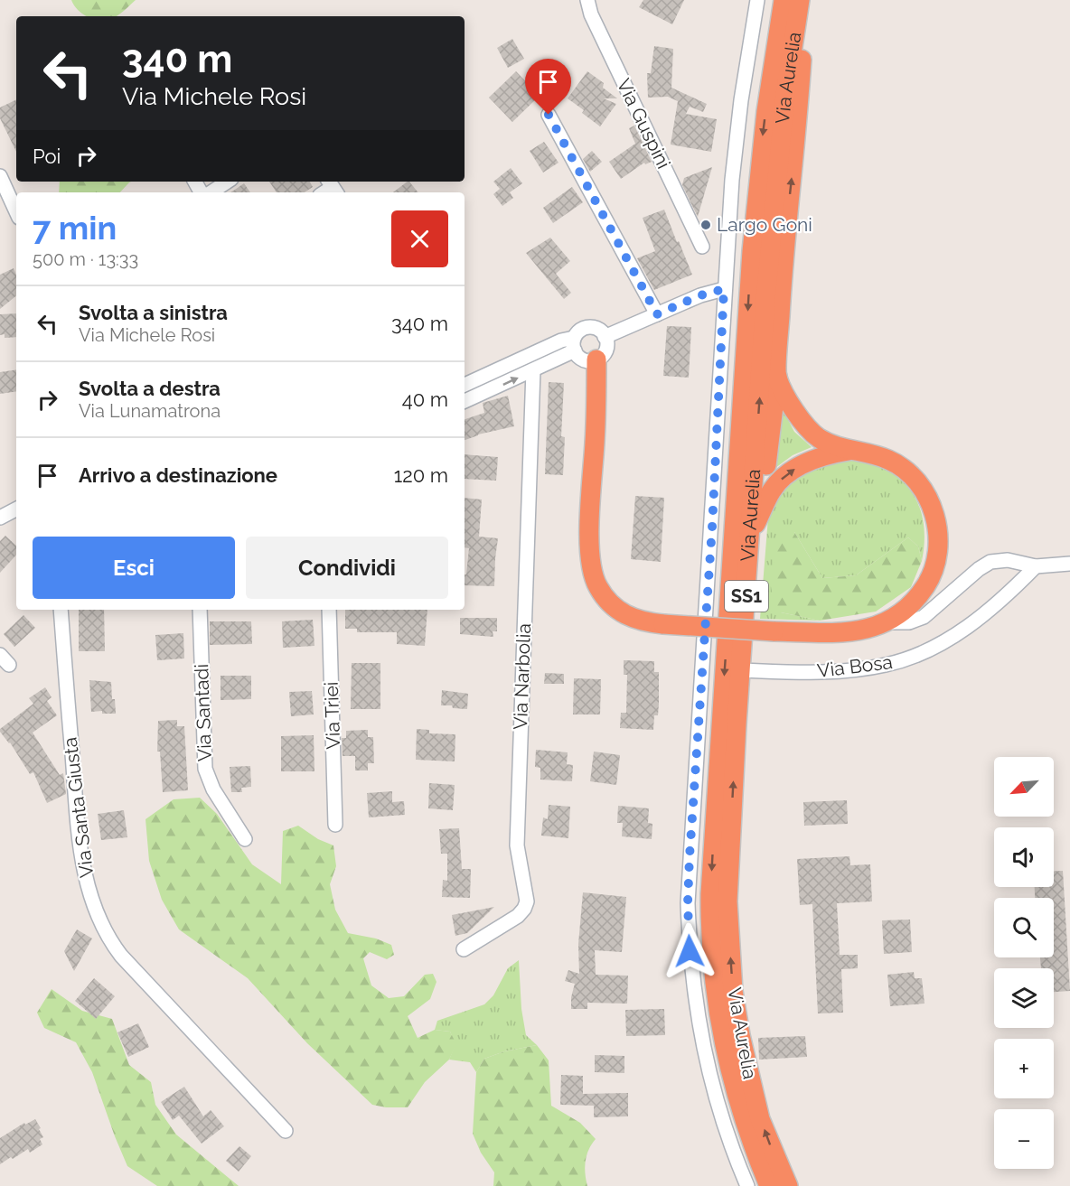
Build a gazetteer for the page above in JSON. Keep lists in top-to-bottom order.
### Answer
{
  "streets": {
    "highway": ["Via Aurelia", "SS1"],
    "street": [
      "Via Guspini",
      "Via Bosa",
      "Via Narbolia",
      "Via Santadi",
      "Via Triei",
      "Via Santa Giusta"
    ]
  },
  "crossings": [
    ["Via Aurelia", "Via Bosa"]
  ],
  "places": ["Largo Goni"],
  "north": "bottom left",
  "page": {
    "turn": ["340 m", "Via Michele Rosi"],
    "then": "Poi",
    "heading": ["7 min", "500 m · 13:33"],
    "list": [
      {
        "name": "Svolta a sinistra",
        "note": "Via Michele Rosi",
        "value": "340 m"
      },
      {
        "name": "Svolta a destra",
        "note": "Via Lunamatrona",
        "value": "40 m"
      },
      {
        "name": "Arrivo a destinazione",
        "value": "120 m"
      }
    ],
    "buttons": ["Esci", "Condividi"],
    "map_buttons": ["+", "−"]
  }
}
